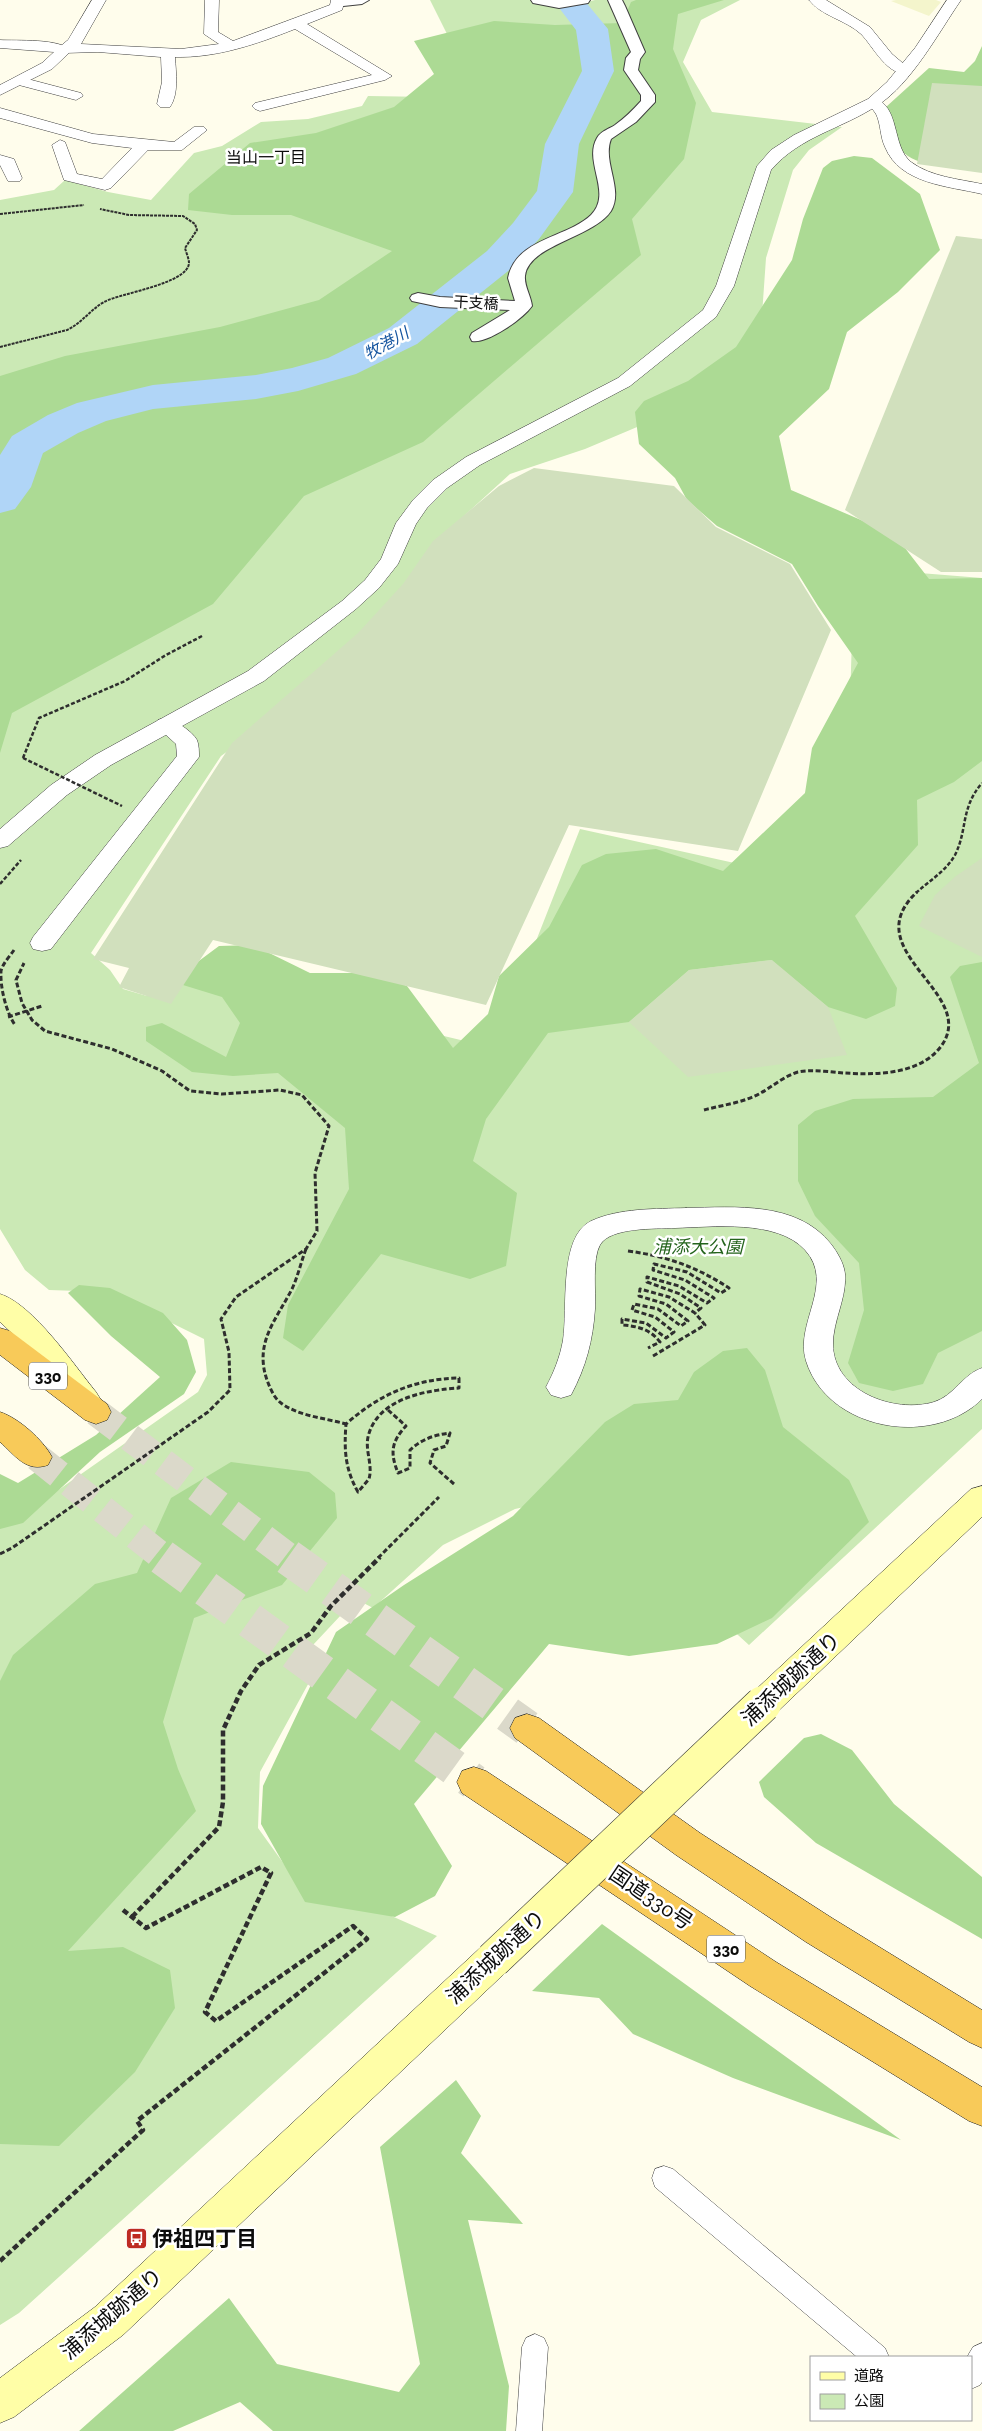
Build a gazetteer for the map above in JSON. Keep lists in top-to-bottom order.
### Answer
{
  "streets": {
    "highway": ["330", "国道330号"],
    "main road": ["浦添城跡通り"],
    "street": ["干支橋"]
  },
  "districts": ["当山一丁目"],
  "water": ["牧港川"],
  "parks": ["浦添大公園"],
  "places": {
    "bus stop": ["伊祖四丁目"]
  },
  "legend": ["道路", "公園"]
}
